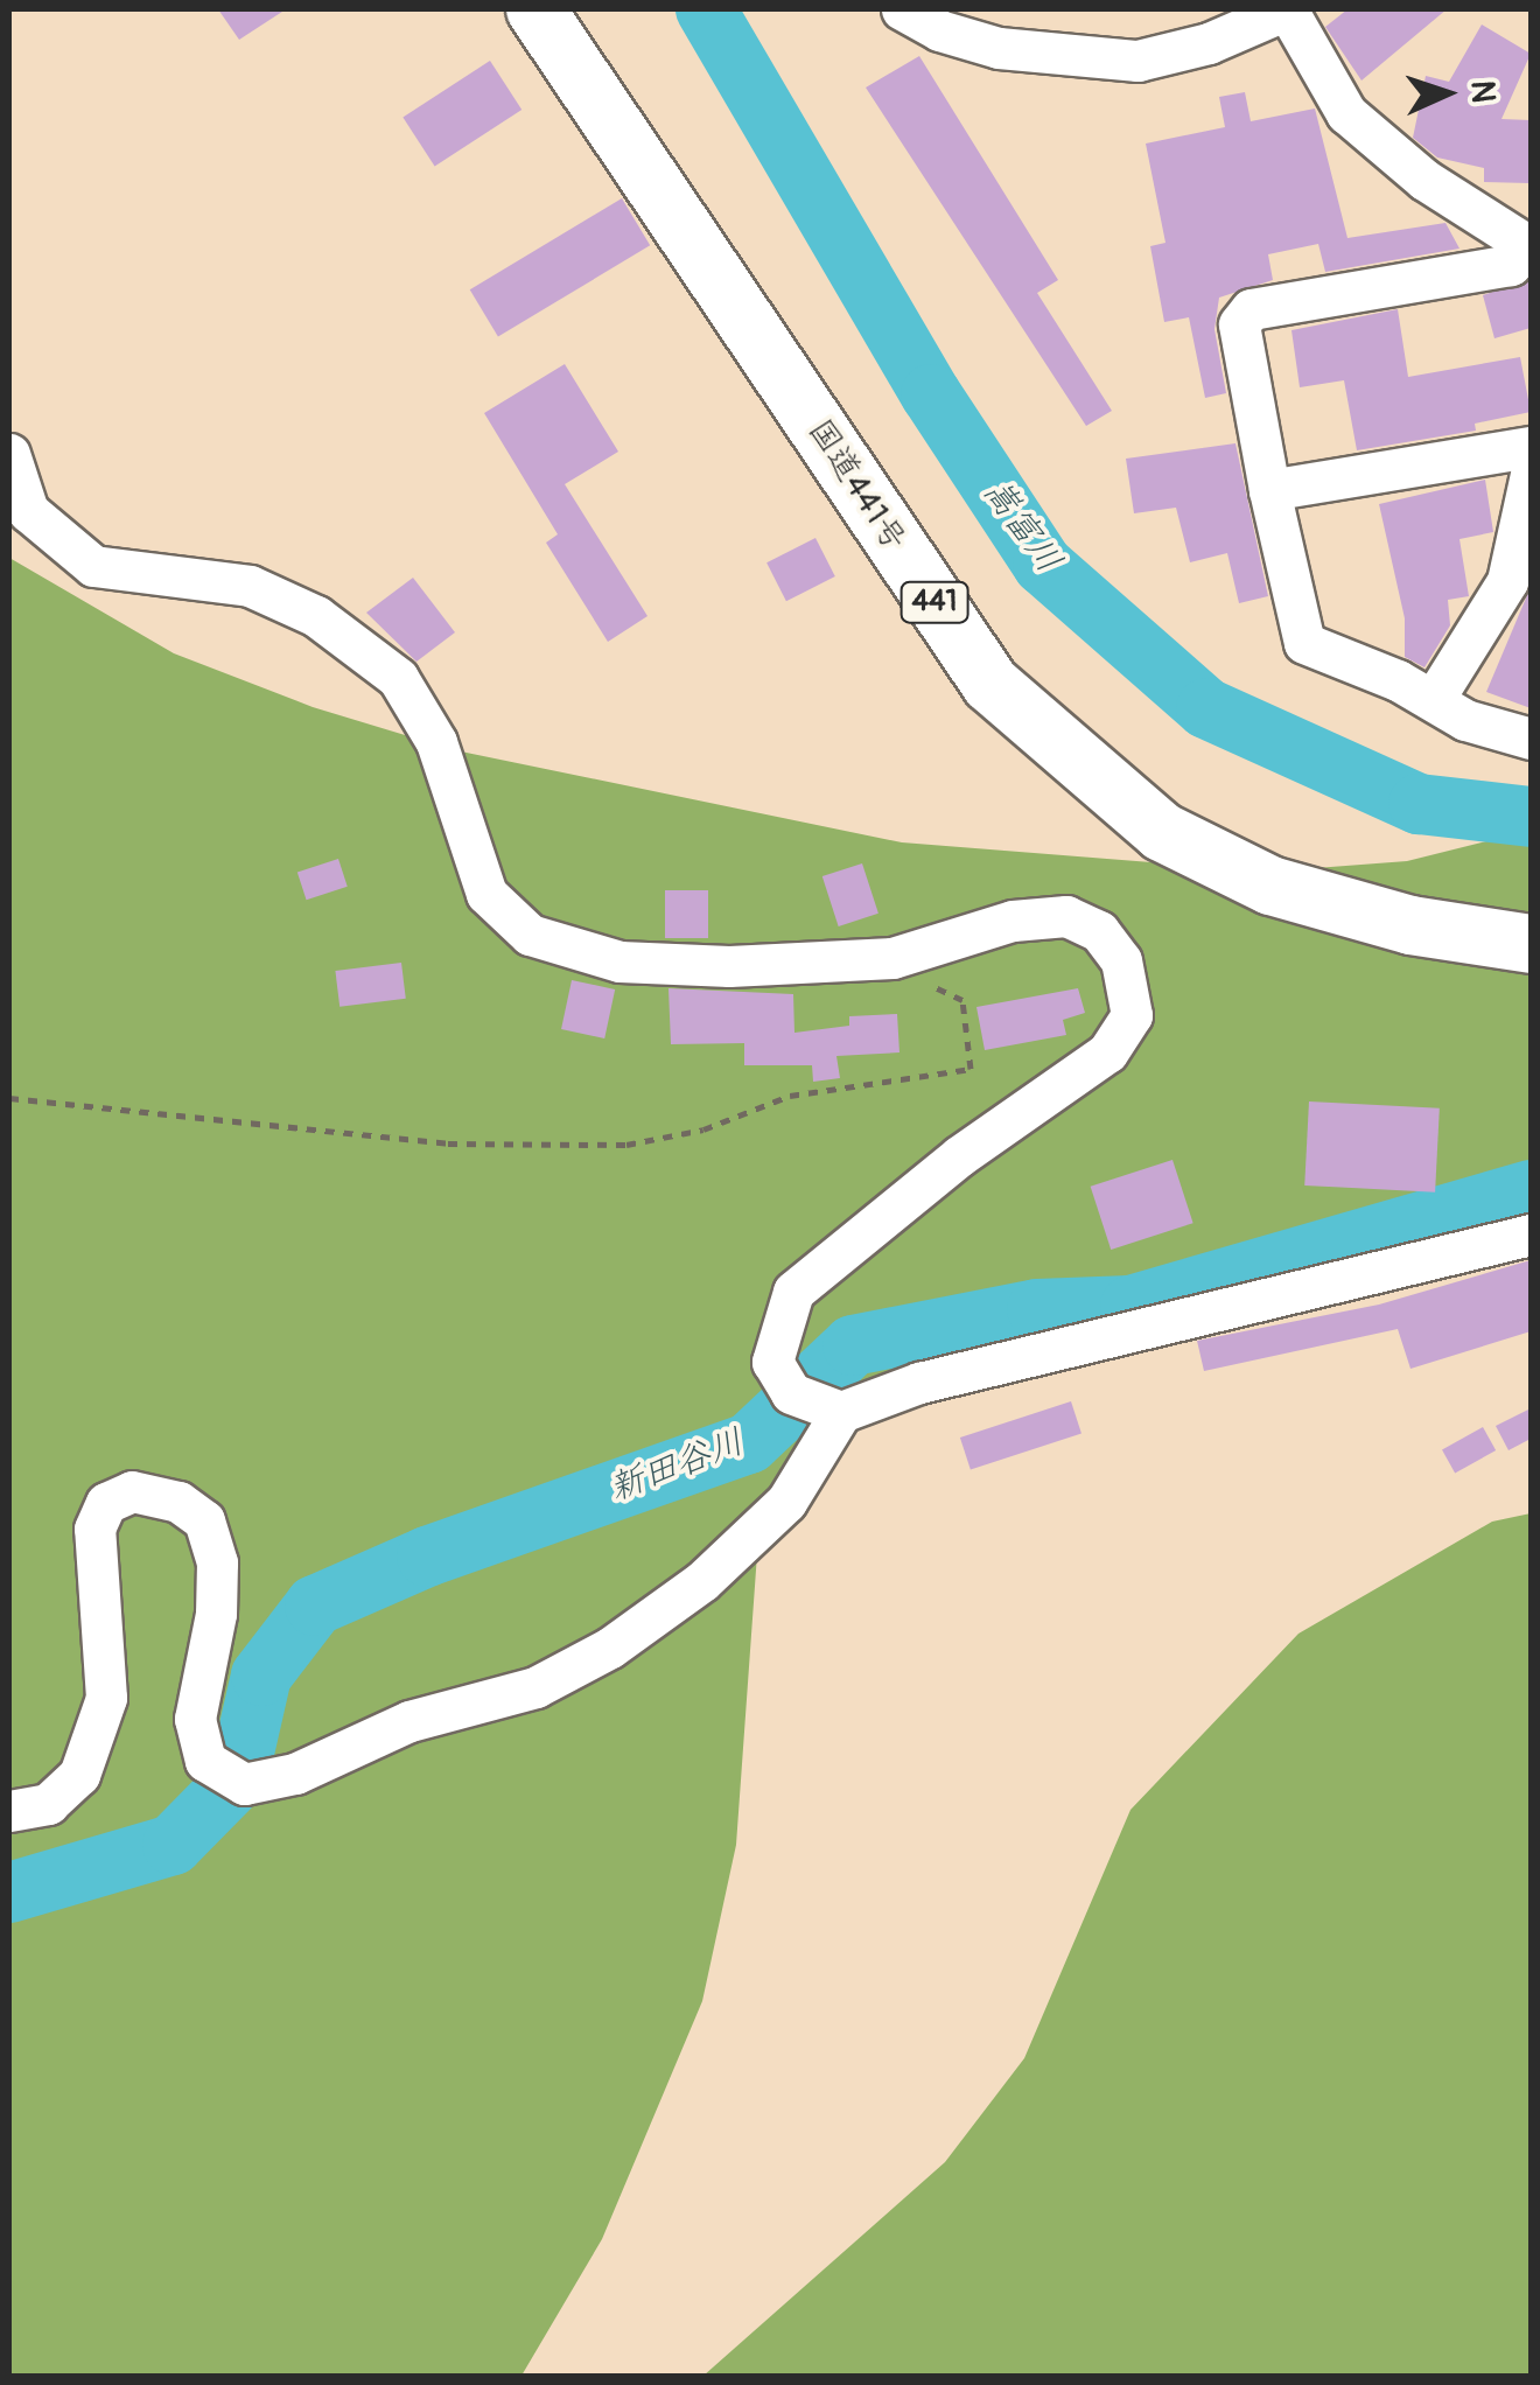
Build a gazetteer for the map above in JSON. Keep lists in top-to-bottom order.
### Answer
{
  "streets": {
    "highway": ["国道441号", "441"]
  },
  "water": ["嵩富川", "新田谷川"],
  "north": "right"
}
